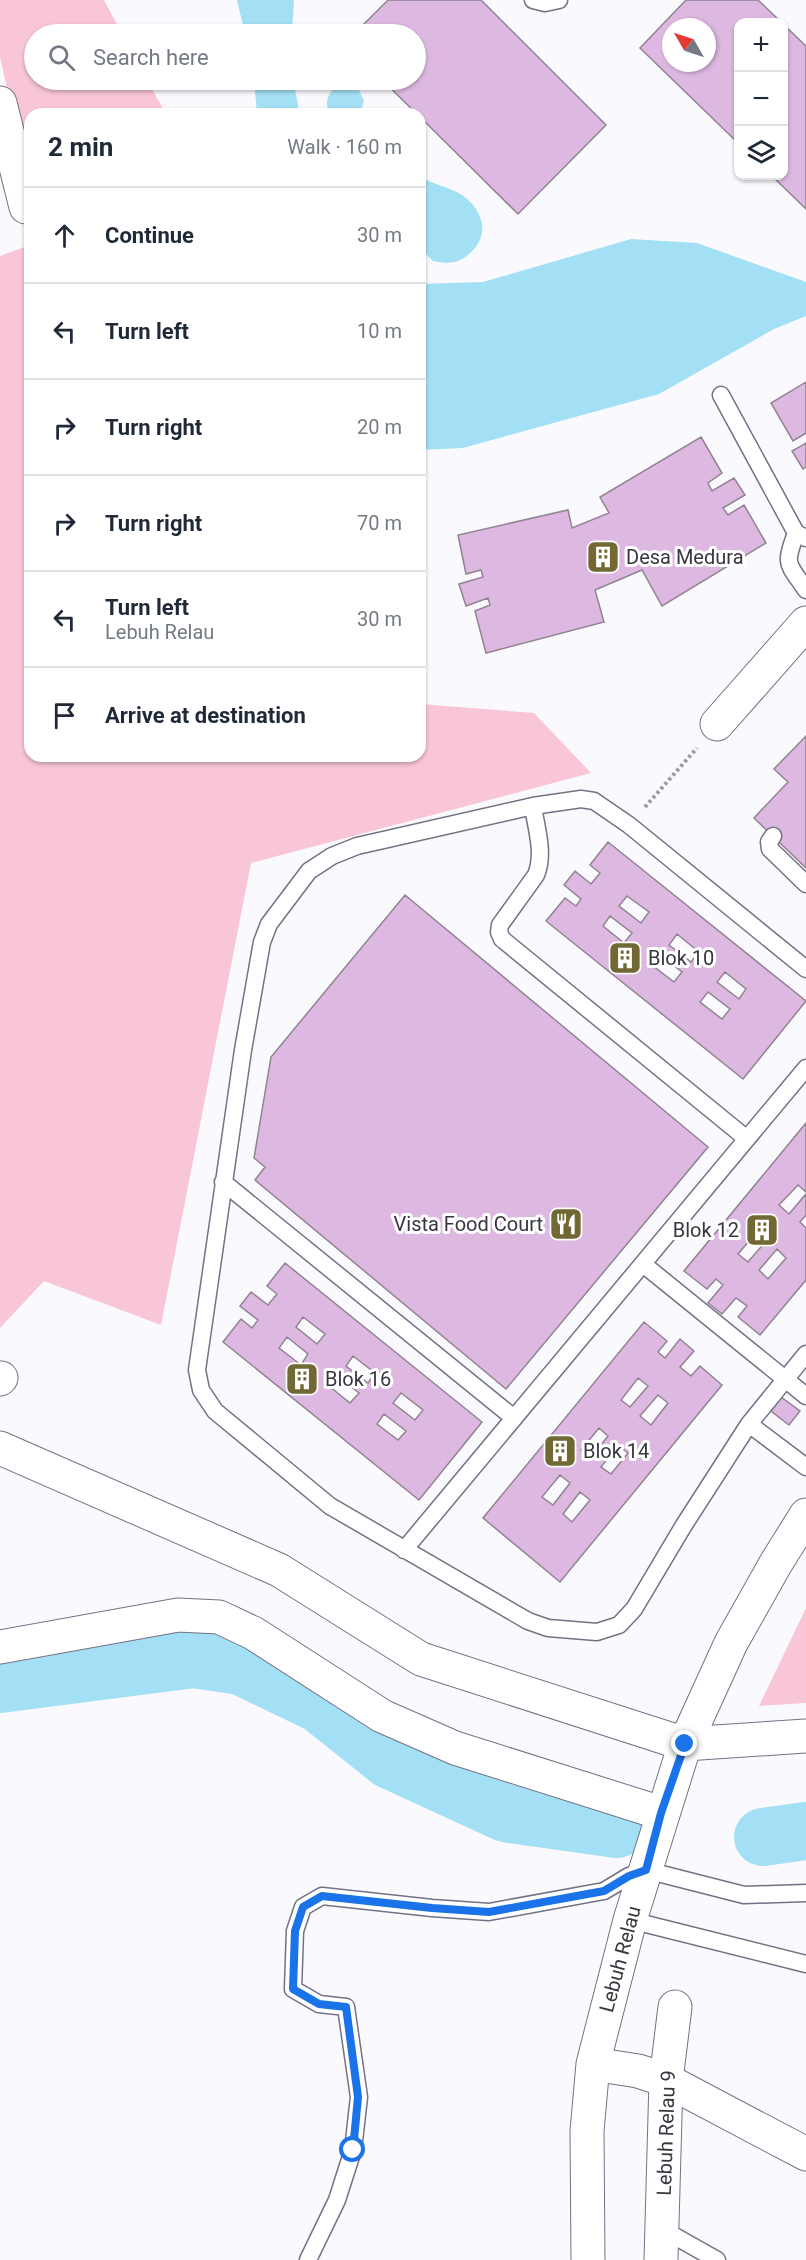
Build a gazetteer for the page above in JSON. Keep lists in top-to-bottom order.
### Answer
{
  "streets": {
    "street": ["Lebuh Relau", "Lebuh Relau 9"]
  },
  "places": {
    "building": [
      "Desa Medura",
      "Blok 10",
      "Blok 12",
      "Blok 16",
      "Blok 14"
    ],
    "restaurant": ["Vista Food Court"]
  },
  "north": "top left",
  "page": {
    "map_buttons": ["+", "−"],
    "search": "Search here",
    "heading": ["2 min", "Walk · 160 m"],
    "list": [
      ["Continue", "30 m"],
      ["Turn left", "10 m"],
      ["Turn right", "20 m"],
      ["Turn right", "70 m"],
      ["Turn left", "Lebuh Relau", "30 m"],
      "Arrive at destination"
    ]
  }
}
